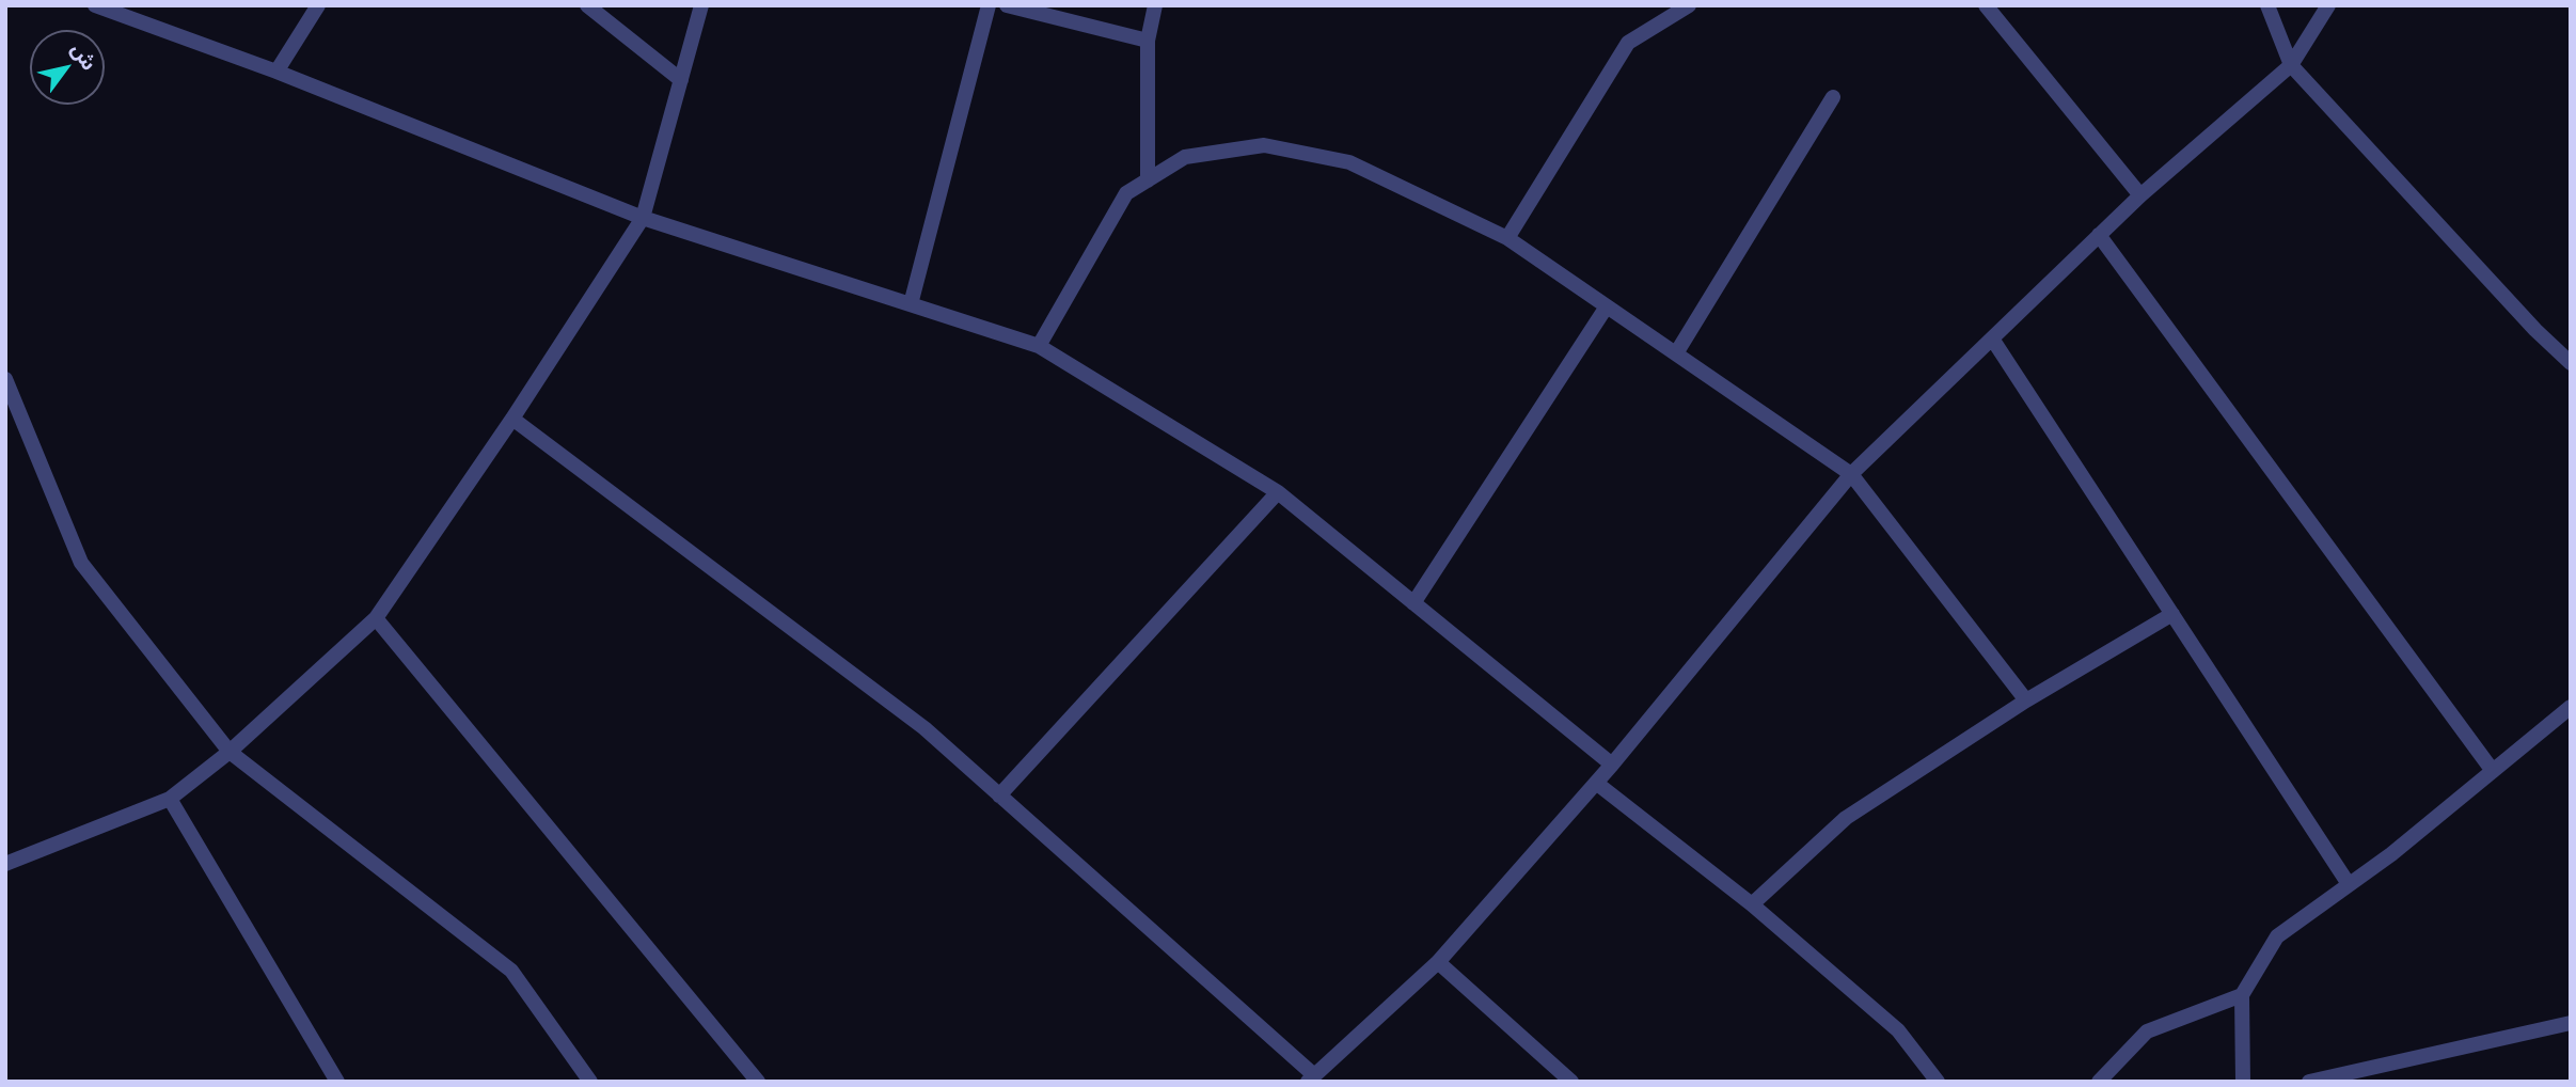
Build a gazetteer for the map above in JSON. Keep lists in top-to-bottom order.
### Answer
{
  "north": "top right"
}
